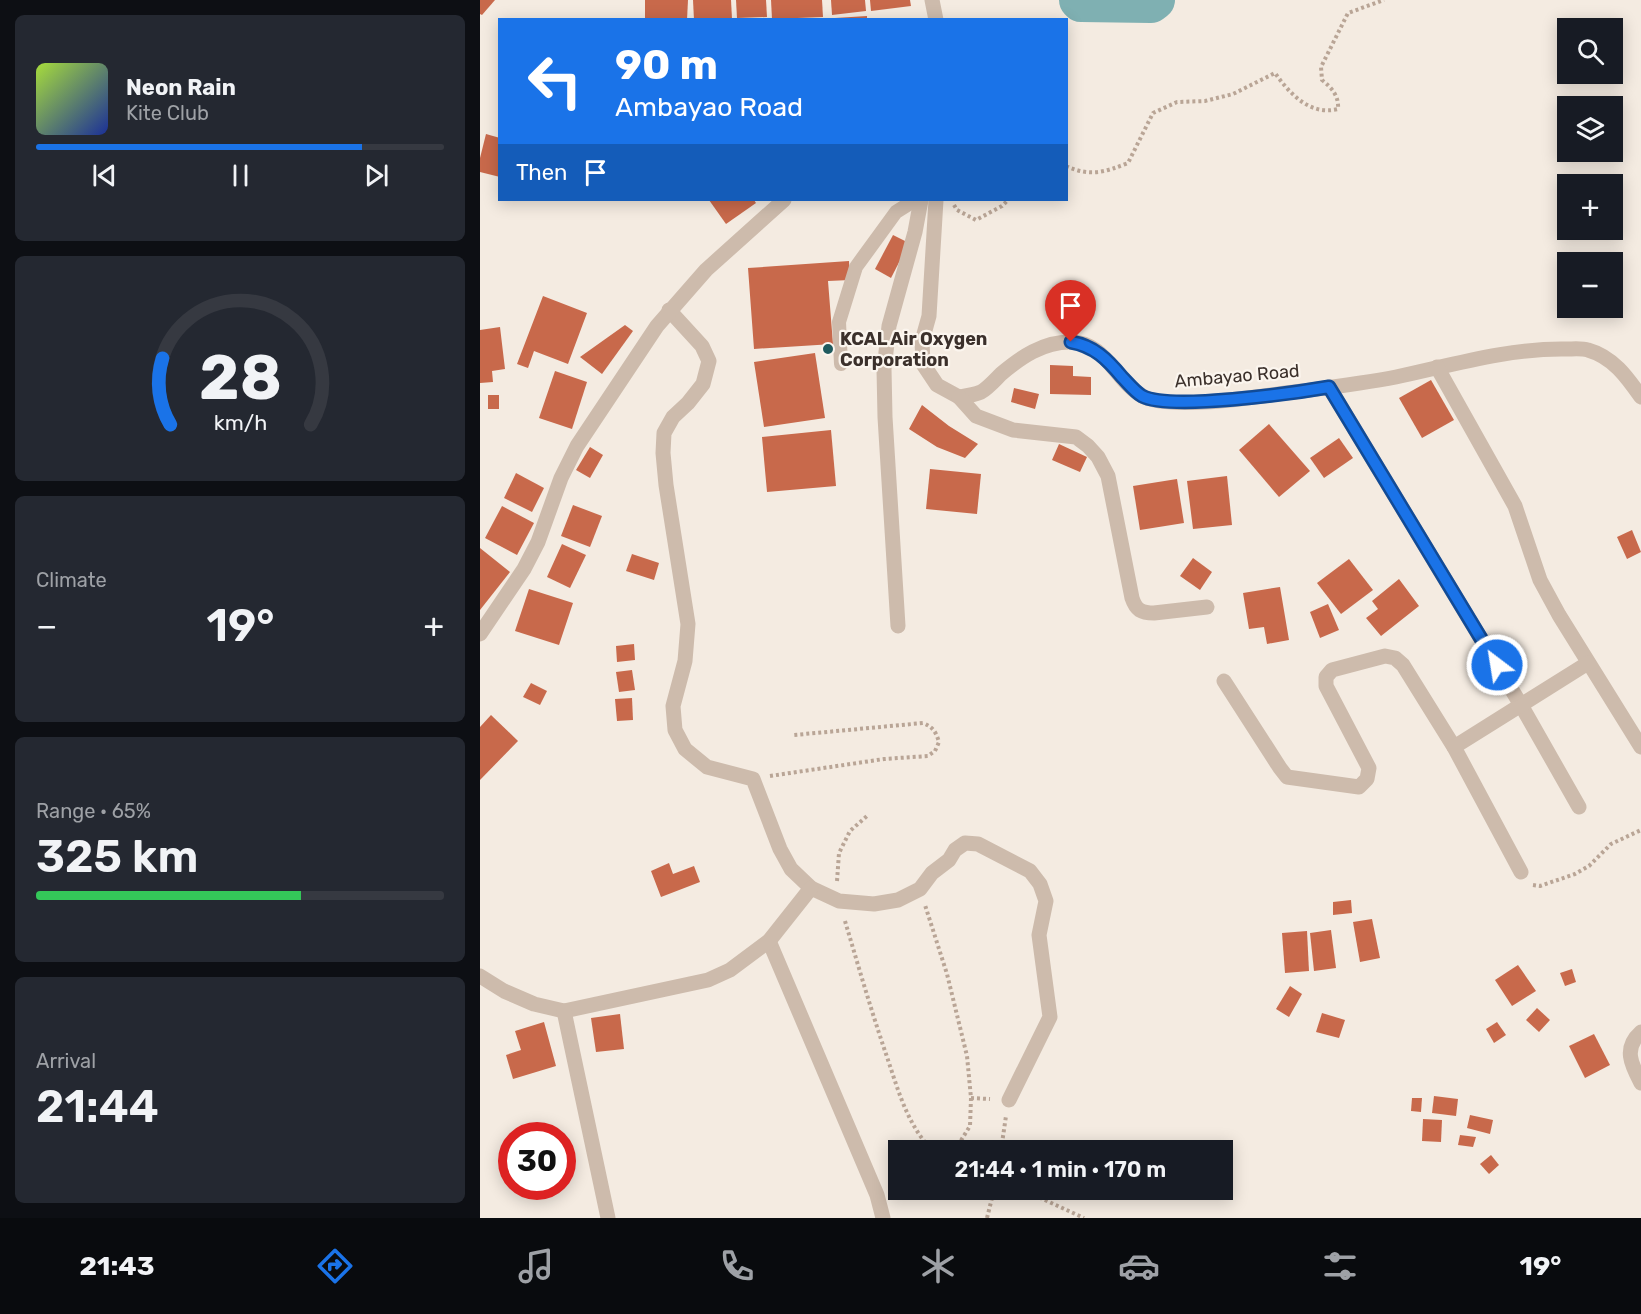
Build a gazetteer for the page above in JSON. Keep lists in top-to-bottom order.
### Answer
{
  "streets": {
    "street": ["Ambayao Road"]
  },
  "places": ["KCAL Air Oxygen Corporation"],
  "page": {
    "map_buttons": ["+", "−"],
    "turn": ["90 m", "Ambayao Road"],
    "song": ["Neon Rain", "Kite Club"],
    "then": "Then",
    "tile": [
      "Climate",
      ["Range · 65%", "325 km"],
      ["Arrival", "21:44"]
    ],
    "heat": ["−", "19°", "+"],
    "limit": "30",
    "trip": "21:44 · 1 min · 170 m",
    "tabs": ["21:43", "19°"],
    "gauge": ["28", "km/h"]
  }
}
